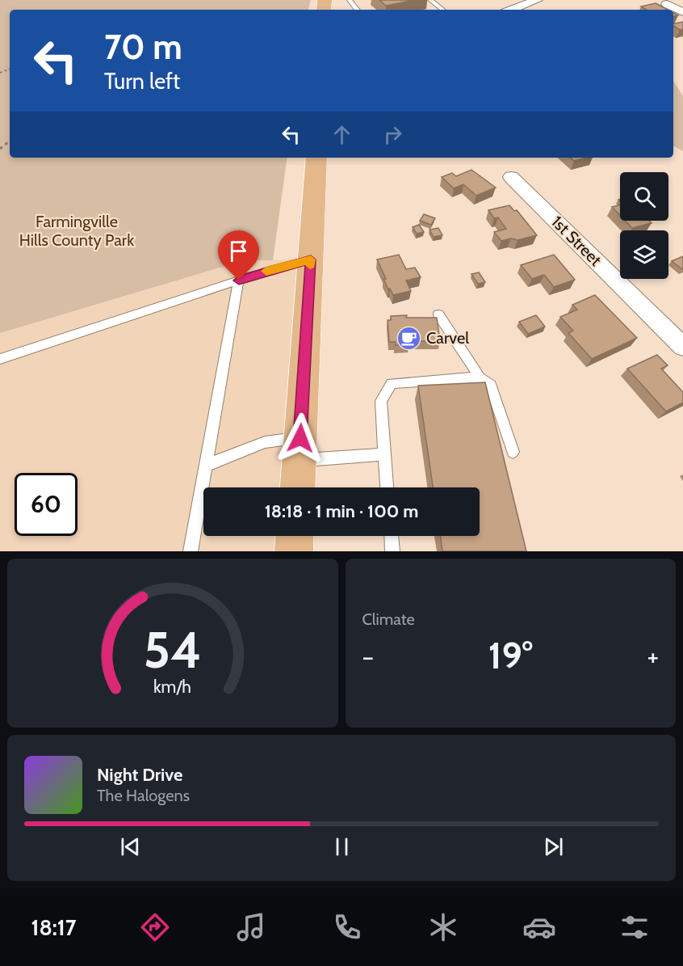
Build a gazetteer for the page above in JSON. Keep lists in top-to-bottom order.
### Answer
{
  "streets": {
    "street": ["1st Street"]
  },
  "parks": ["Farmingville Hills County Park"],
  "places": {
    "cafe": ["Carvel"]
  },
  "page": {
    "turn": ["70 m", "Turn left"],
    "limit": "60",
    "trip": "18:18 · 1 min · 100 m",
    "tile": "Climate",
    "heat": ["−", "19°", "+"],
    "song": ["Night Drive", "The Halogens"],
    "tabs": "18:17",
    "gauge": ["54", "km/h"]
  }
}
